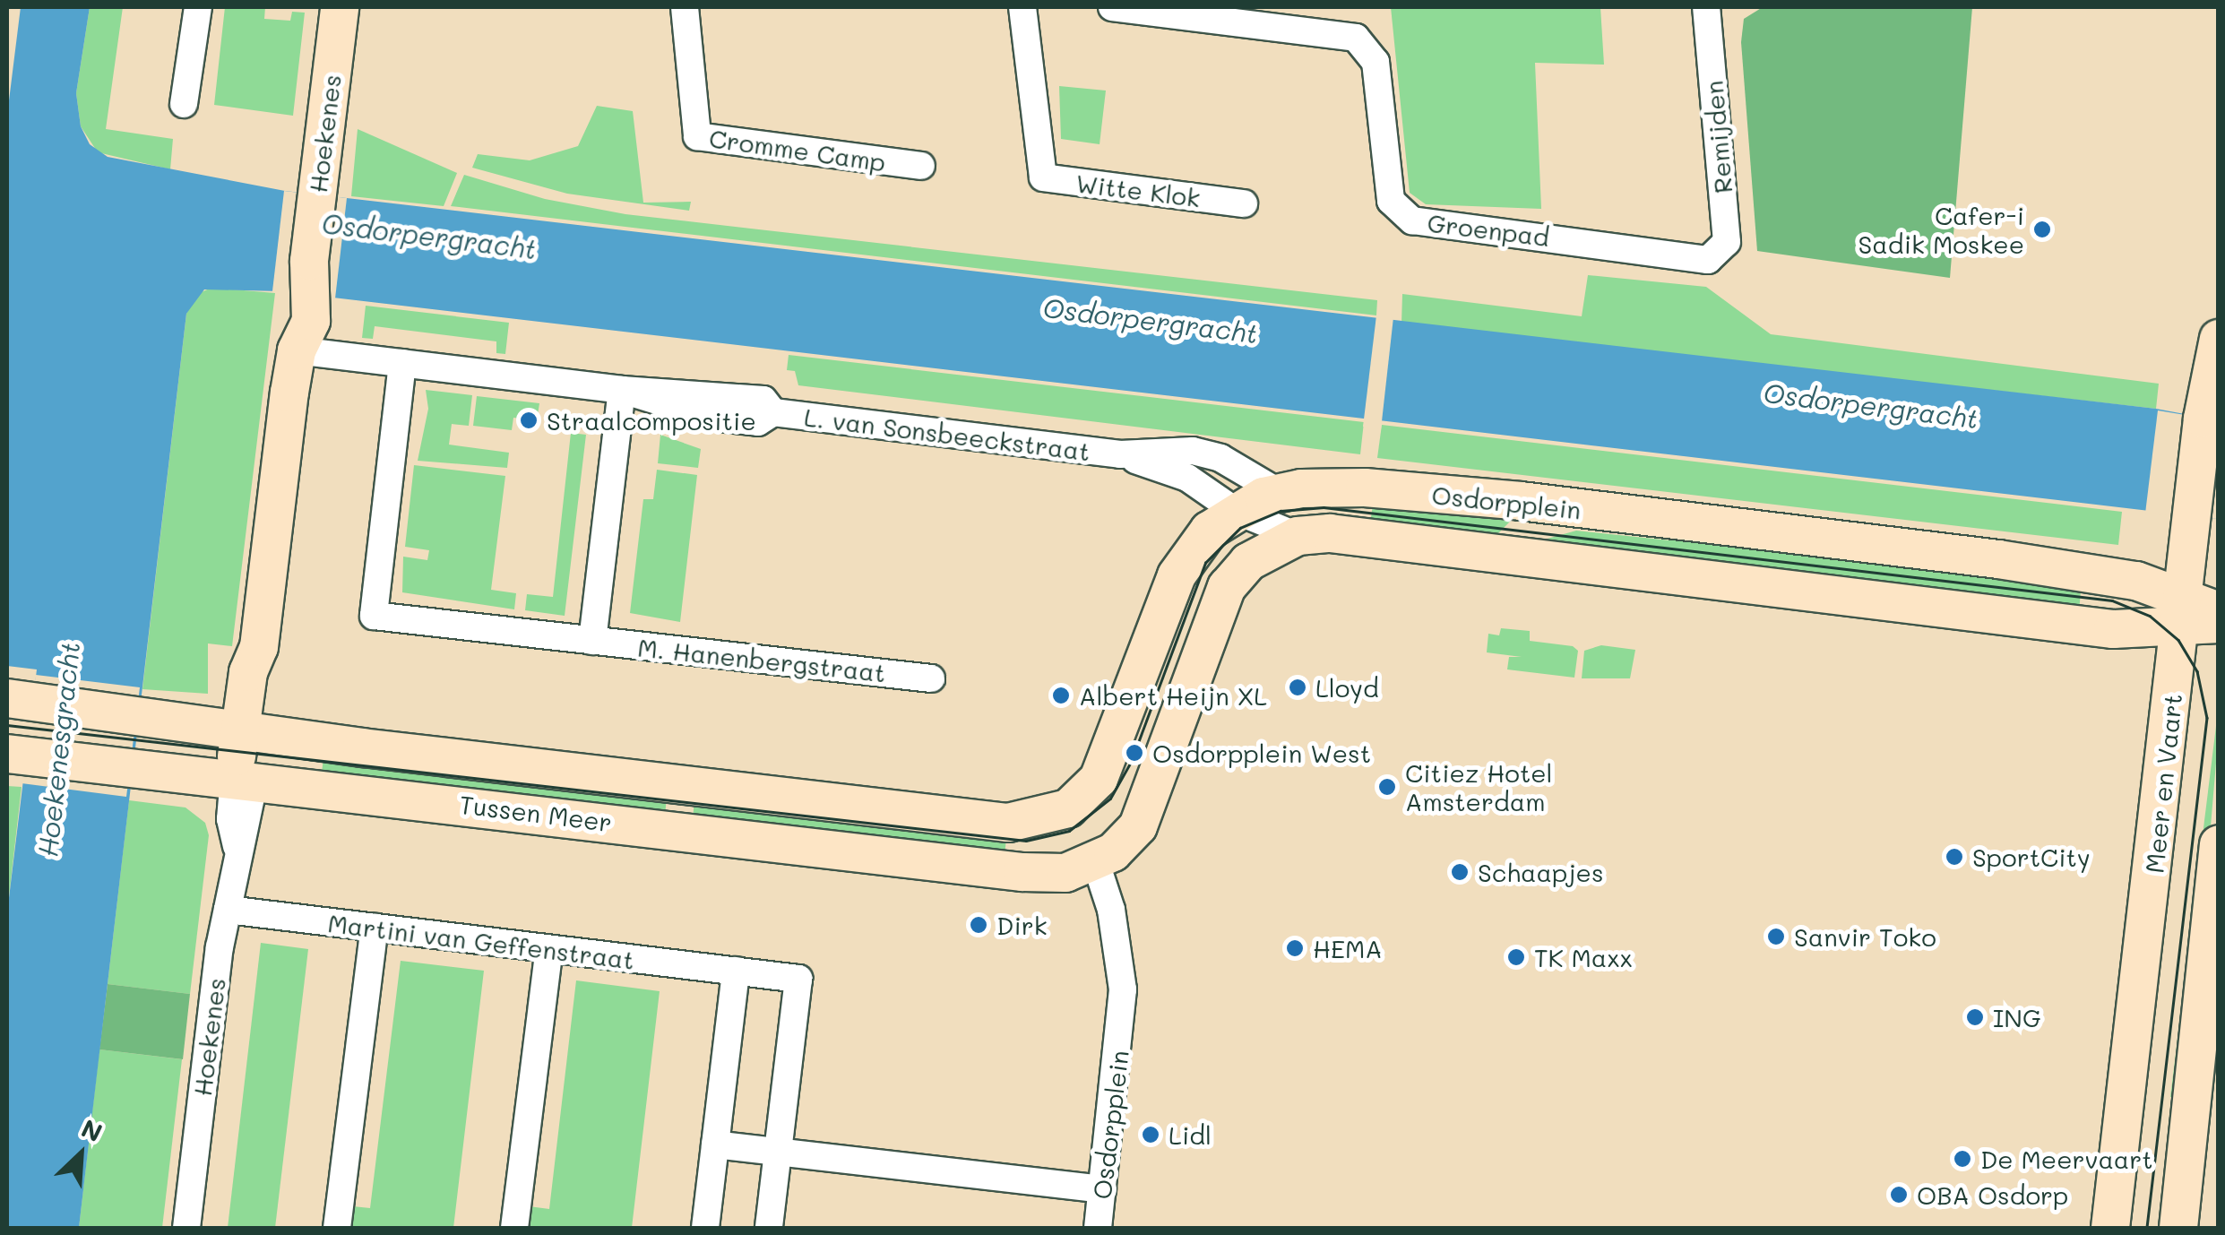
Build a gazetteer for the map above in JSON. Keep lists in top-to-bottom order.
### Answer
{
  "streets": {
    "street": [
      "Hoekenes",
      "Remijden",
      "Cromme Camp",
      "Witte Klok",
      "Groenpad",
      "L. van Sonsbeeckstraat",
      "Osdorpplein",
      "M. Hanenbergstraat",
      "Meer en Vaart",
      "Tussen Meer",
      "Martini van Geffenstraat"
    ]
  },
  "crossings": [
    ["Hoekenes", "L. van Sonsbeeckstraat"],
    ["Hoekenes", "Tussen Meer"],
    ["Hoekenes", "Martini van Geffenstraat"],
    ["Remijden", "Groenpad"],
    ["L. van Sonsbeeckstraat", "Osdorpplein"],
    ["L. van Sonsbeeckstraat", "M. Hanenbergstraat"],
    ["Osdorpplein", "Meer en Vaart"],
    ["Osdorpplein", "Tussen Meer"]
  ],
  "water": ["Osdorpergracht", "Hoekenesgracht"],
  "places": [
    "Cafer-i Sadik Moskee",
    "Straalcompositie",
    "Lloyd",
    "Albert Heijn XL",
    "Osdorpplein West",
    "Citiez Hotel Amsterdam",
    "SportCity",
    "Schaapjes",
    "Dirk",
    "Sanvir Toko",
    "HEMA",
    "TK Maxx",
    "ING",
    "Lidl",
    "De Meervaart",
    "OBA Osdorp"
  ],
  "north": "top right"
}
